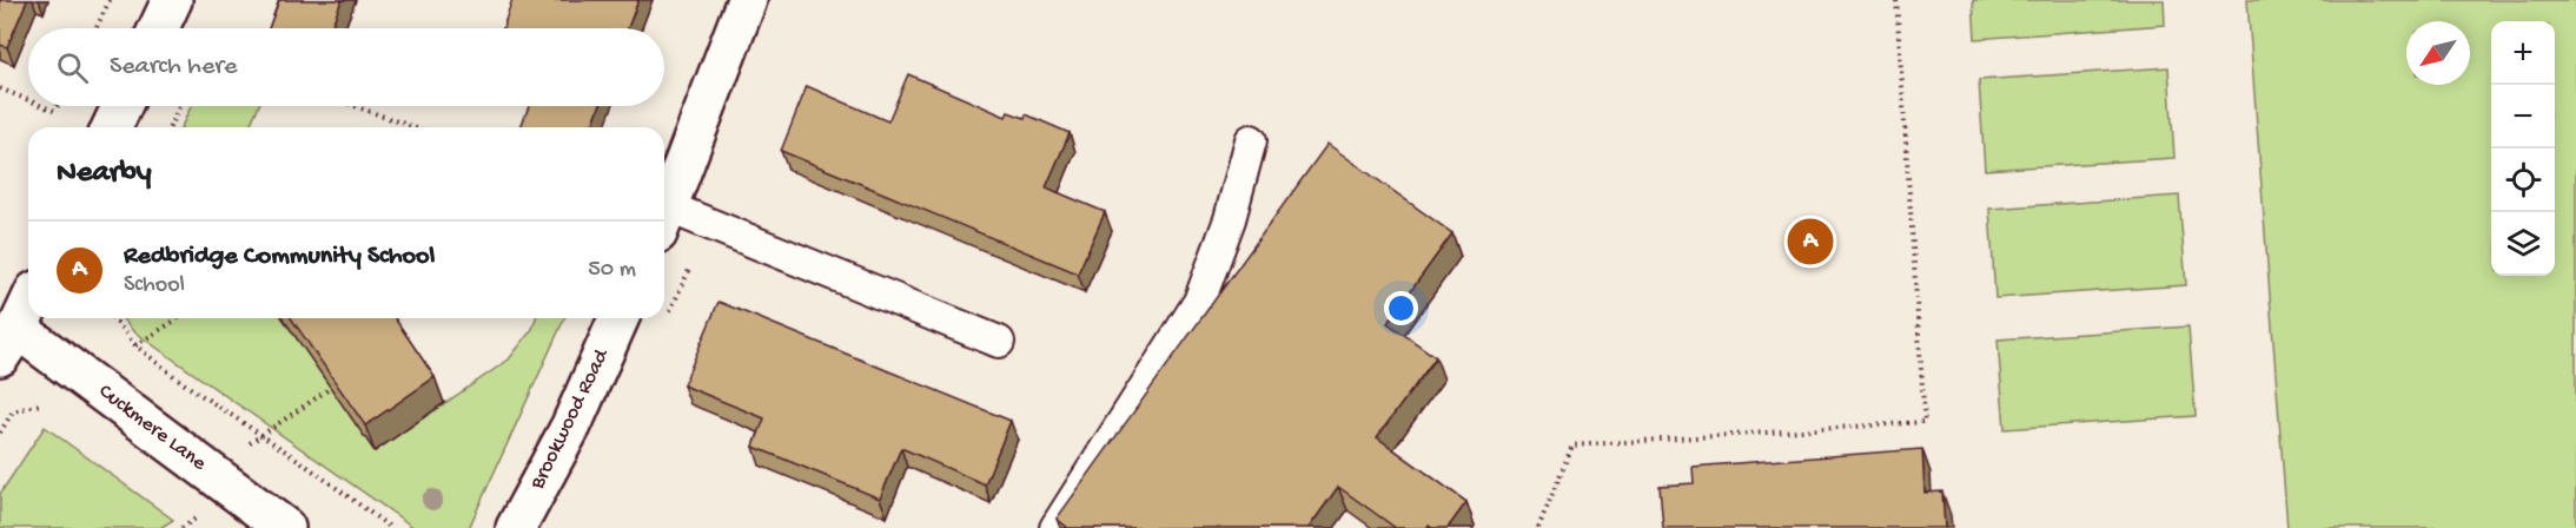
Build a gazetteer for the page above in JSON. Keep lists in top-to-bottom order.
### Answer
{
  "streets": {
    "street": ["Brookwood Road", "Cuckmere Lane"]
  },
  "north": "bottom left",
  "page": {
    "map_buttons": ["+", "−"],
    "search": "Search here",
    "heading": "Nearby",
    "pins": "A",
    "list": [
      {
        "mark": "A",
        "name": "Redbridge Community School",
        "note": "School",
        "value": "50 m"
      }
    ]
  }
}
